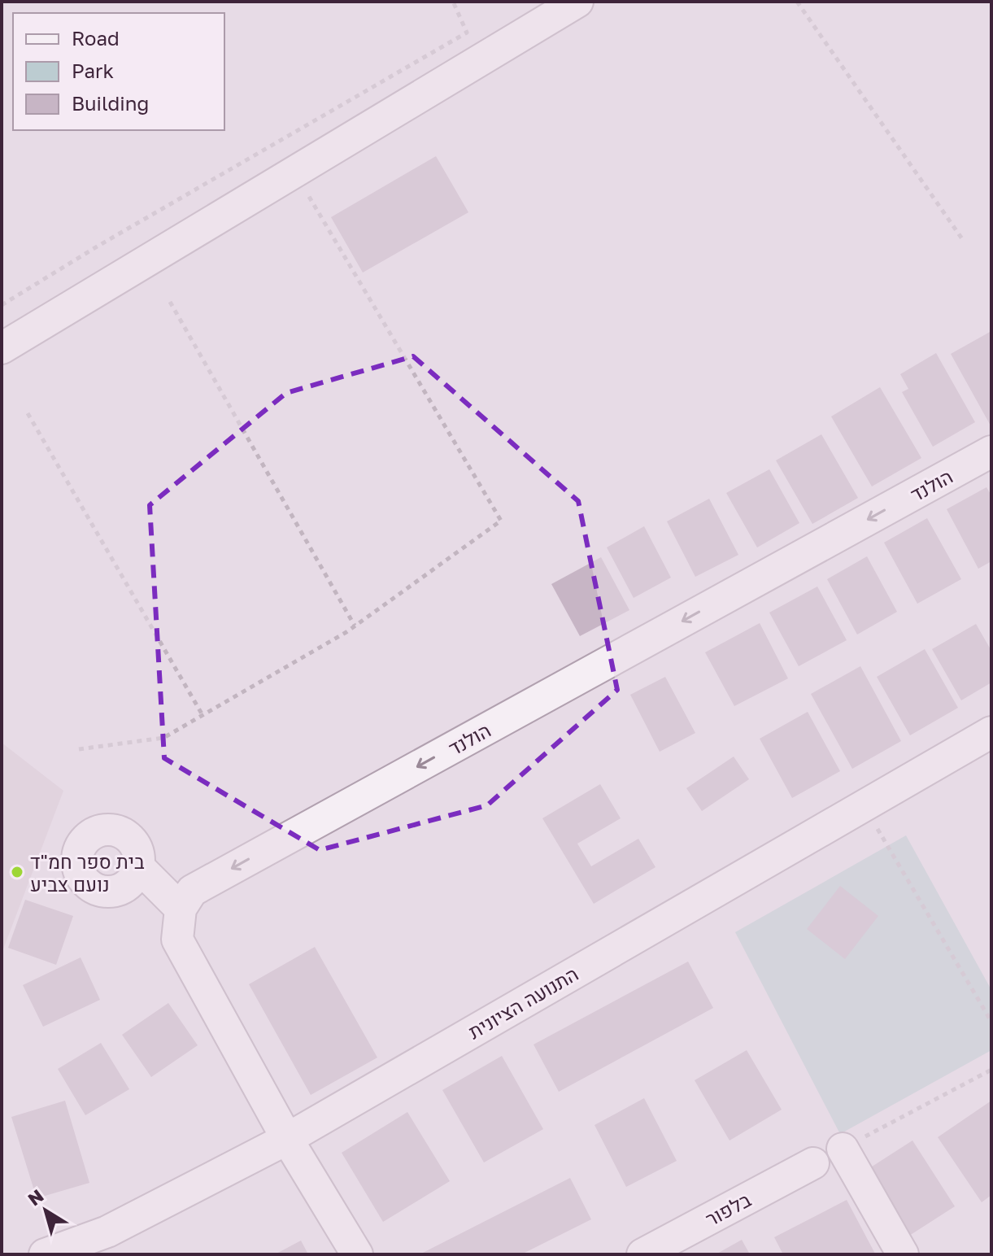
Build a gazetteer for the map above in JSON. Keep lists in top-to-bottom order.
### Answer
{
  "streets": {
    "street": ["הולנד", "התנועה הציונית", "בלפור"]
  },
  "one_way": ["הולנד"],
  "places": ["בית ספר חמ\"ד נועם צביע"],
  "legend": ["Road", "Park", "Building"],
  "north": "top left"
}
